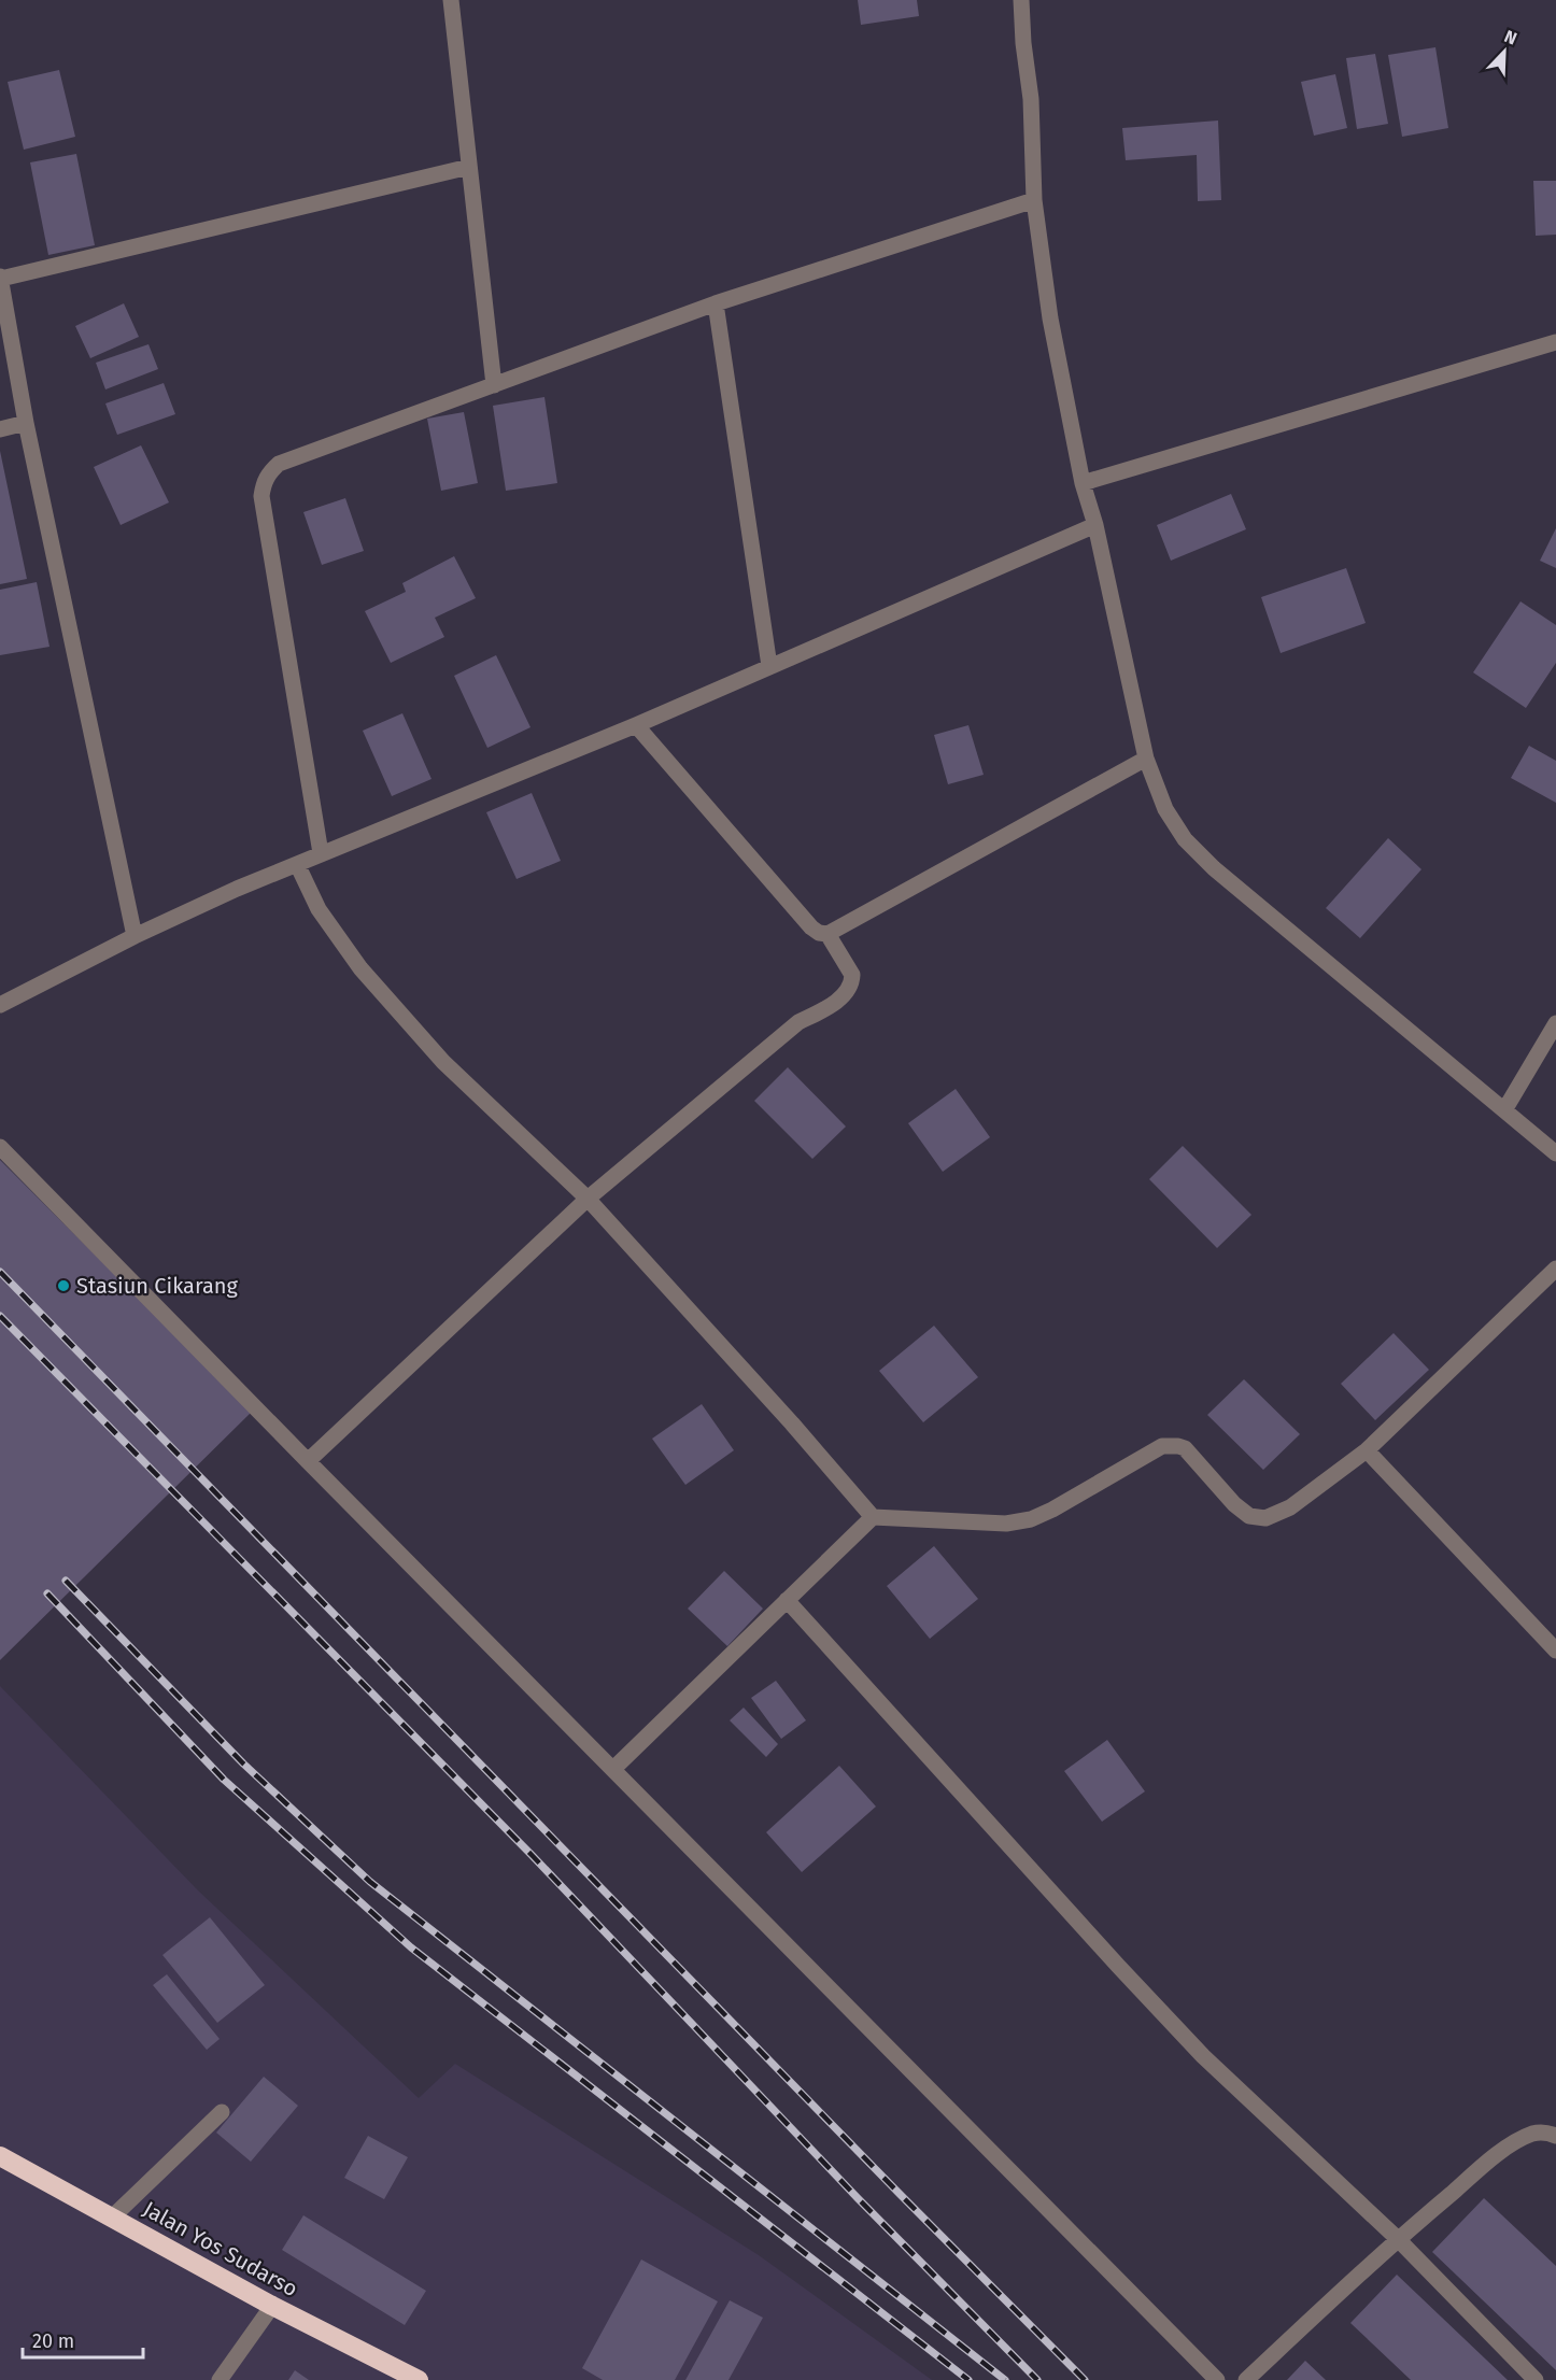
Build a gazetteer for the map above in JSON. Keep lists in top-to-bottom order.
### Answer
{
  "streets": {
    "highway": ["Jalan Yos Sudarso"]
  },
  "places": ["Stasiun Cikarang"],
  "scale_bar": "20 m",
  "north": "top right"
}
